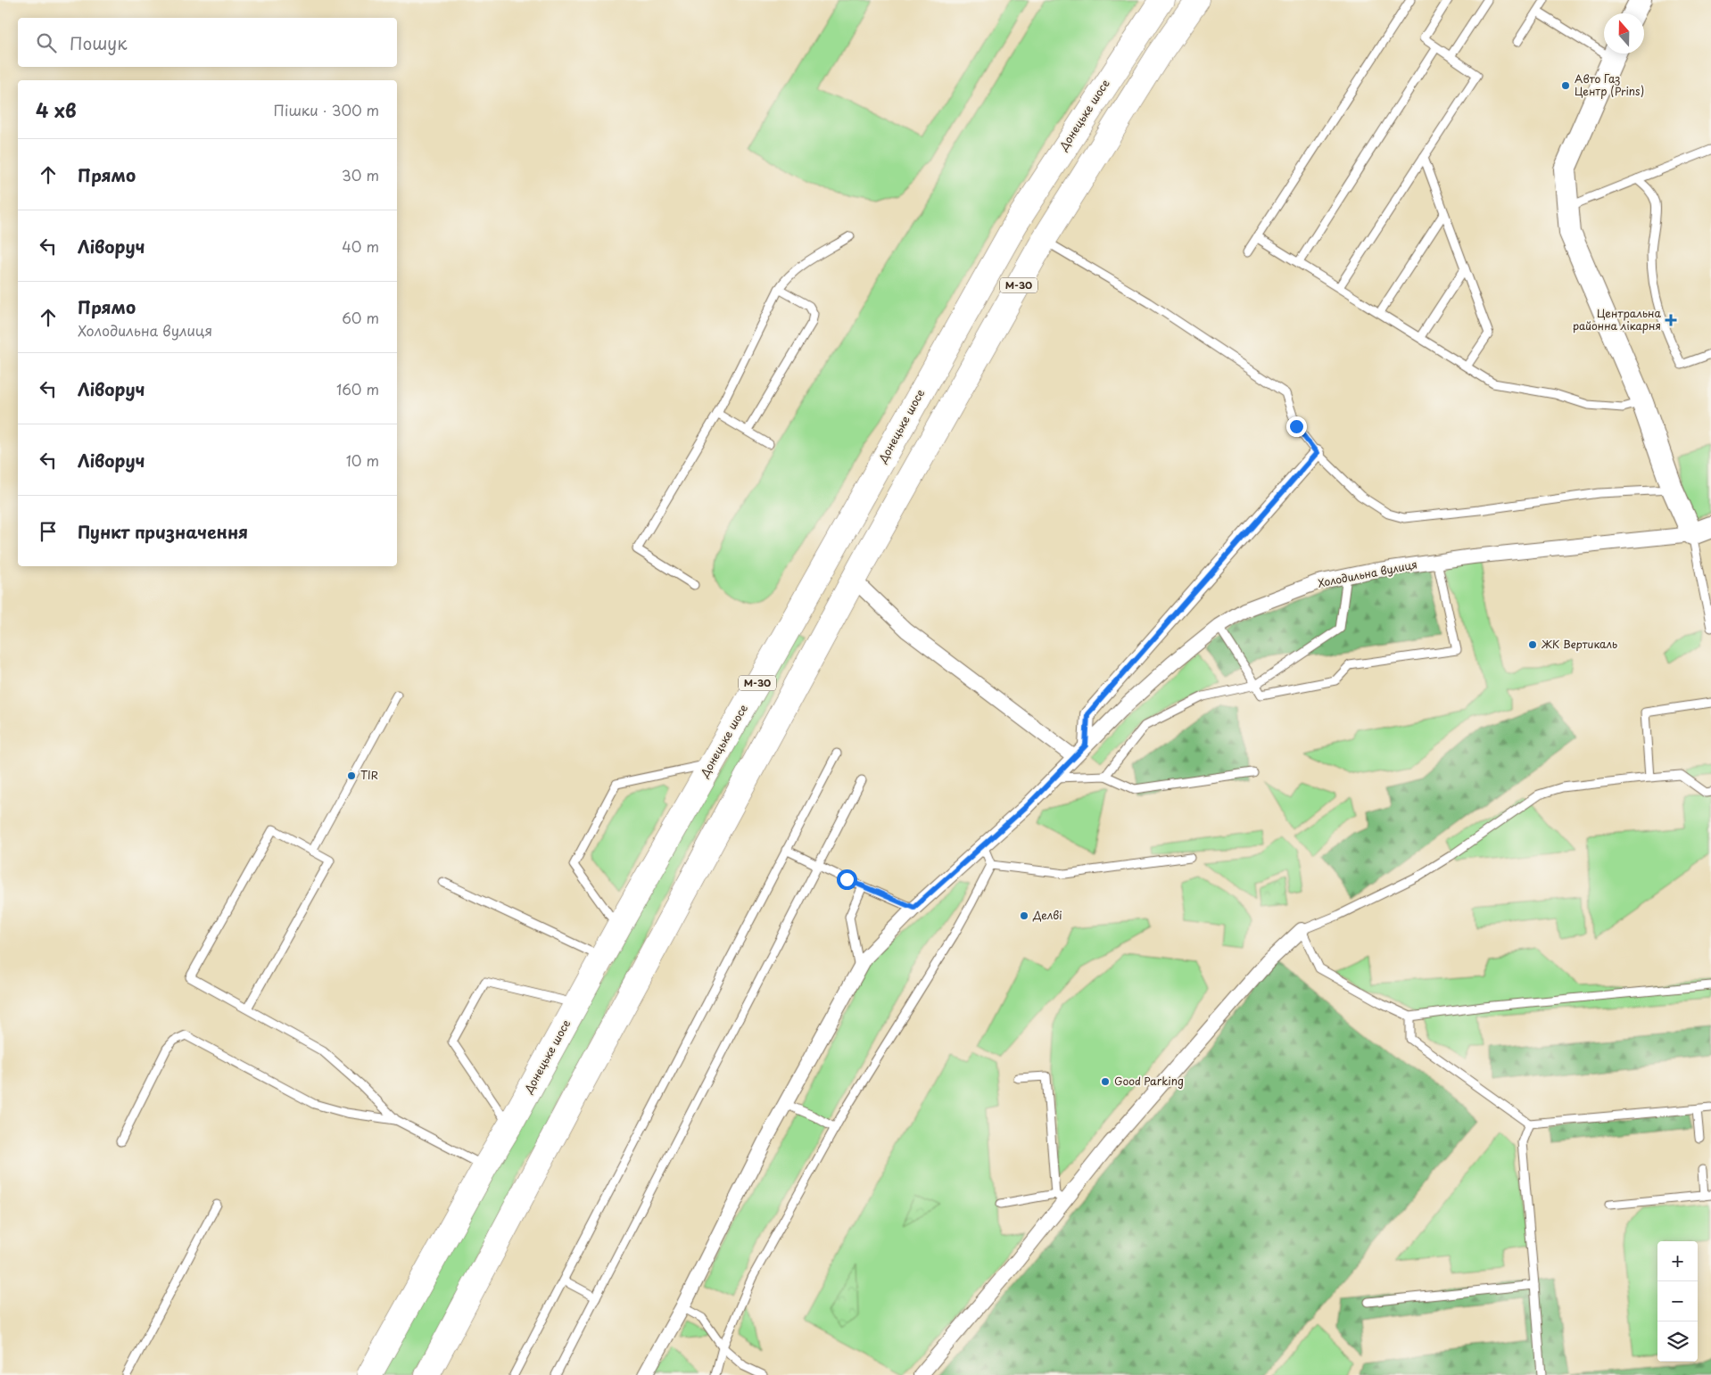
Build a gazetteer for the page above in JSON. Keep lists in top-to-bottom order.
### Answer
{
  "streets": {
    "highway": ["Донецьке шосе", "М-30"],
    "street": ["Холодильна вулиця"]
  },
  "places": {
    "other": [
      "Авто Газ Центр (Prins)",
      "ЖК Вертикаль",
      "TIR",
      "Делві",
      "Good Parking"
    ],
    "health": ["Центральна районна лікарня"]
  },
  "north": "top",
  "page": {
    "search": "Пошук",
    "heading": ["4 хв", "Пішки · 300 m"],
    "list": [
      ["Прямо", "30 m"],
      ["Ліворуч", "40 m"],
      ["Прямо", "Холодильна вулиця", "60 m"],
      ["Ліворуч", "160 m"],
      ["Ліворуч", "10 m"],
      "Пункт призначення"
    ],
    "map_buttons": ["+", "−"]
  }
}
